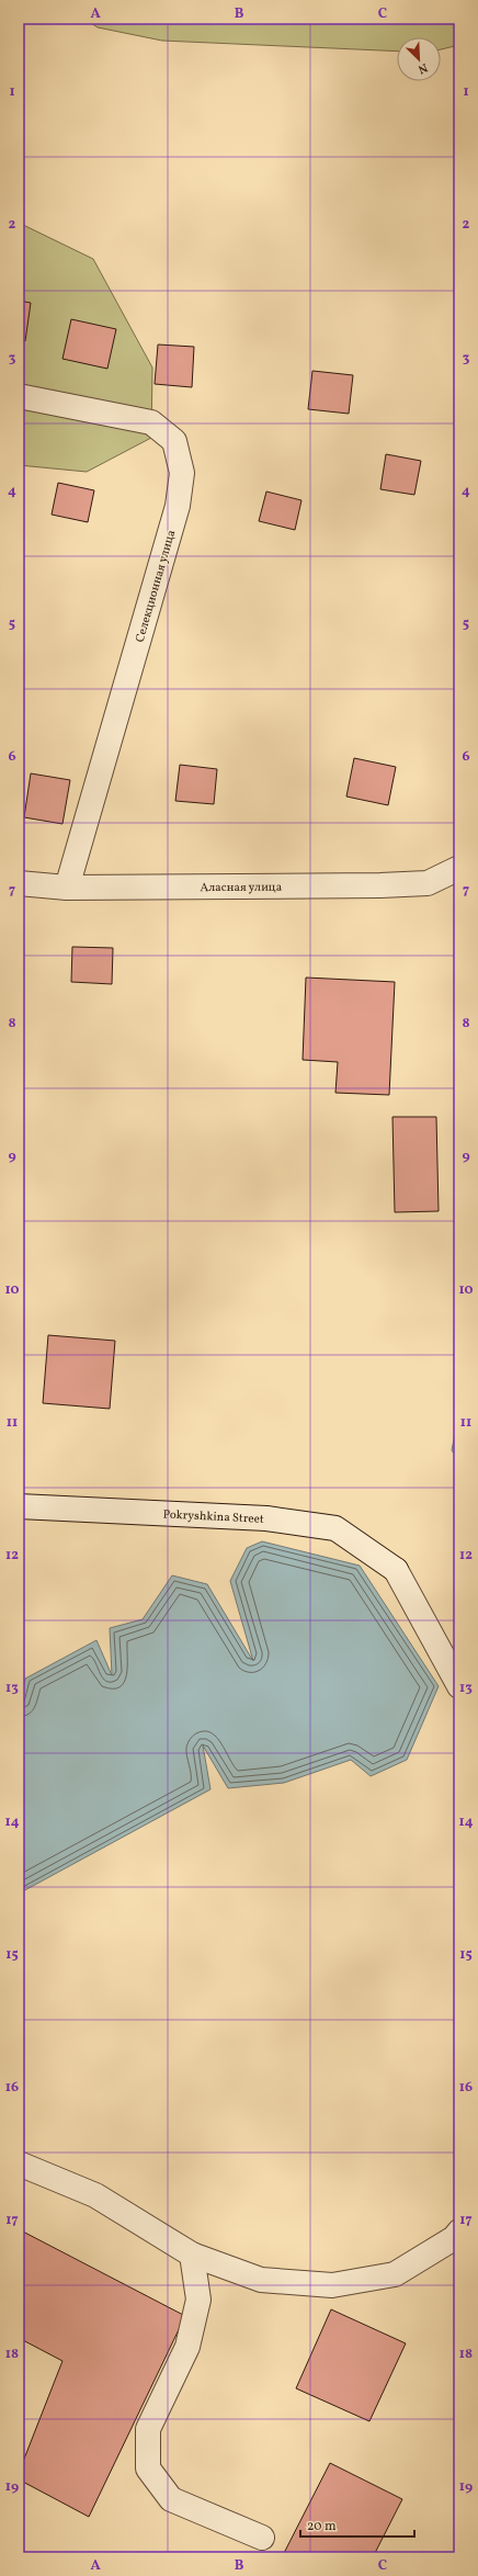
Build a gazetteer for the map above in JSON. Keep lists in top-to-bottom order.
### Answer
{
  "streets": {
    "street": ["Селекционная улица", "Аласная улица", "Pokryshkina Street"]
  },
  "crossings": [
    ["Селекционная улица", "Аласная улица"]
  ],
  "scale_bar": "20 m",
  "north": "bottom right",
  "grid": {
    "columns": ["A", "B", "C"],
    "rows": [
      "1",
      "2",
      "3",
      "4",
      "5",
      "6",
      "7",
      "8",
      "9",
      "10",
      "11",
      "12",
      "13",
      "14",
      "15",
      "16",
      "17",
      "18",
      "19"
    ]
  }
}
